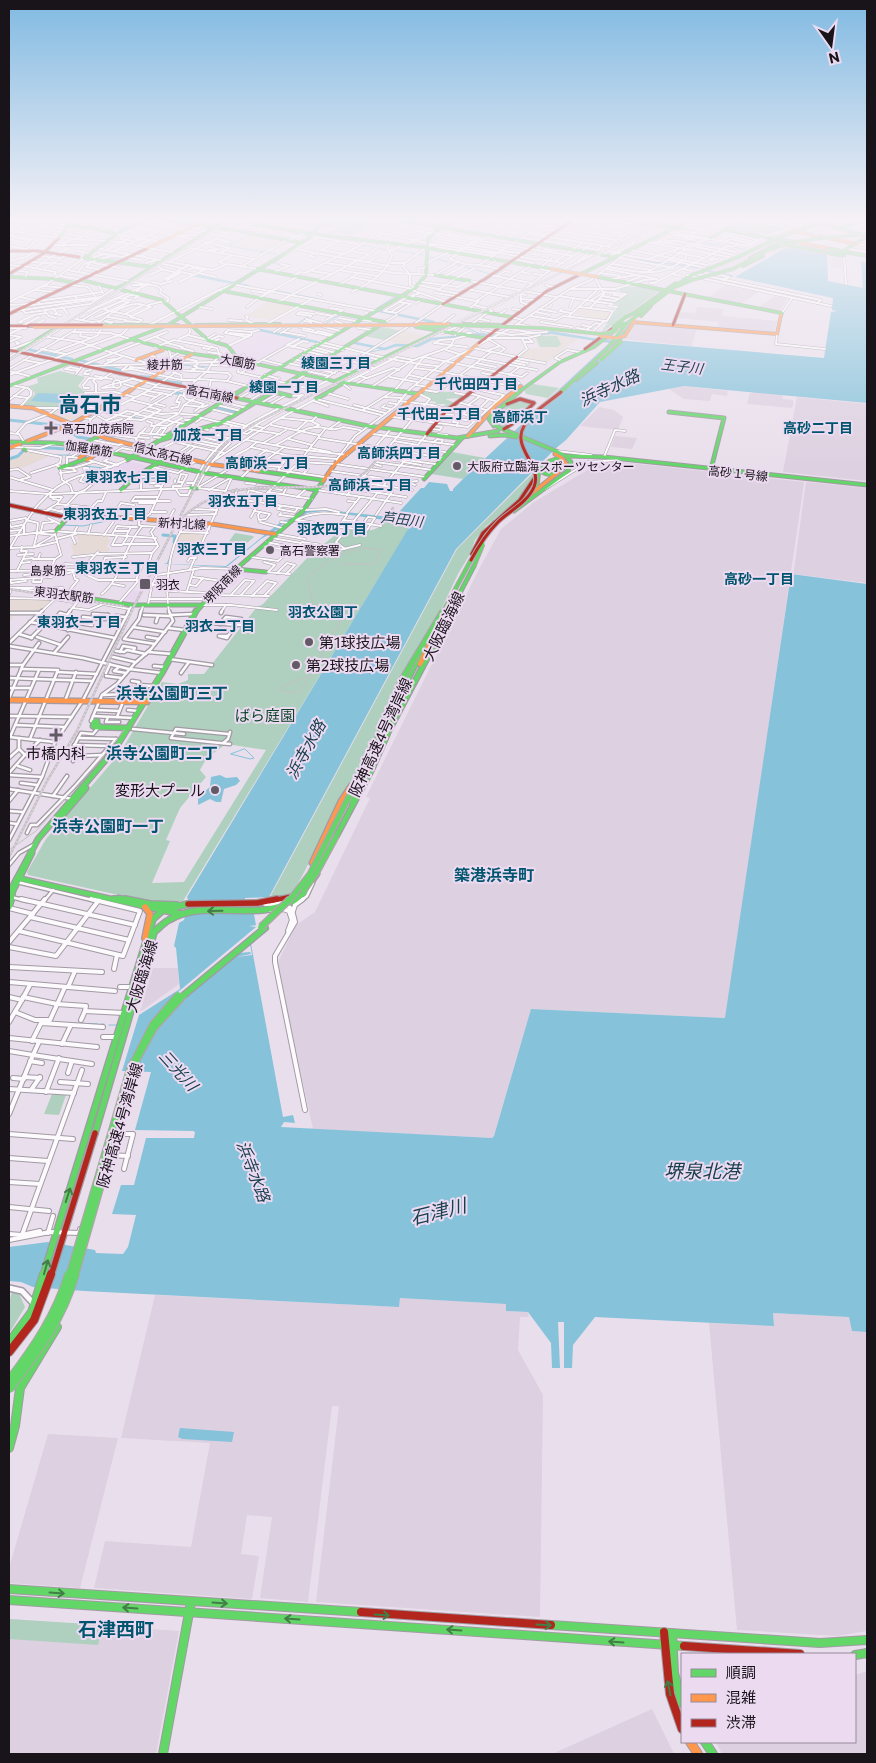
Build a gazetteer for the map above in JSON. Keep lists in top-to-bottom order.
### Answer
{
  "streets": {
    "main road": [
      "大園筋",
      "高石南線",
      "伽羅橋筋",
      "信太高石線",
      "高砂１号線",
      "新村北線",
      "堺阪南線",
      "東羽衣駅筋",
      "大阪臨海線",
      "阪神高速4号湾岸線"
    ],
    "street": ["綾井筋", "島泉筋"]
  },
  "crossings": [
    ["大園筋", "綾井筋"],
    ["大園筋", "堺阪南線"],
    ["綾井筋", "高石南線"],
    ["高石南線", "堺阪南線"],
    ["伽羅橋筋", "堺阪南線"],
    ["信太高石線", "堺阪南線"],
    ["新村北線", "堺阪南線"],
    ["堺阪南線", "東羽衣駅筋"],
    ["大阪臨海線", "阪神高速4号湾岸線"]
  ],
  "districts": [
    "綾園三丁目",
    "千代田四丁目",
    "綾園一丁目",
    "高石市",
    "千代田二丁目",
    "高師浜丁",
    "高砂二丁目",
    "加茂一丁目",
    "高師浜四丁目",
    "高師浜一丁目",
    "東羽衣七丁目",
    "高師浜二丁目",
    "羽衣五丁目",
    "東羽衣五丁目",
    "羽衣四丁目",
    "羽衣三丁目",
    "東羽衣三丁目",
    "高砂一丁目",
    "羽衣公園丁",
    "東羽衣一丁目",
    "羽衣二丁目",
    "浜寺公園町三丁",
    "浜寺公園町二丁",
    "浜寺公園町一丁",
    "築港浜寺町",
    "石津西町"
  ],
  "water": [
    "王子川",
    "浜寺水路",
    "芦田川",
    "三光川",
    "堺泉北港",
    "石津川"
  ],
  "parks": ["ばら庭園"],
  "places": {
    "health": ["高石加茂病院", "市橋内科"],
    "other": [
      "大阪府立臨海スポーツセンター",
      "高石警察署",
      "第1球技広場",
      "第2球技広場",
      "変形大プール"
    ],
    "transit": ["羽衣"]
  },
  "legend": ["順調", "混雑", "渋滞"],
  "north": "bottom"
}
